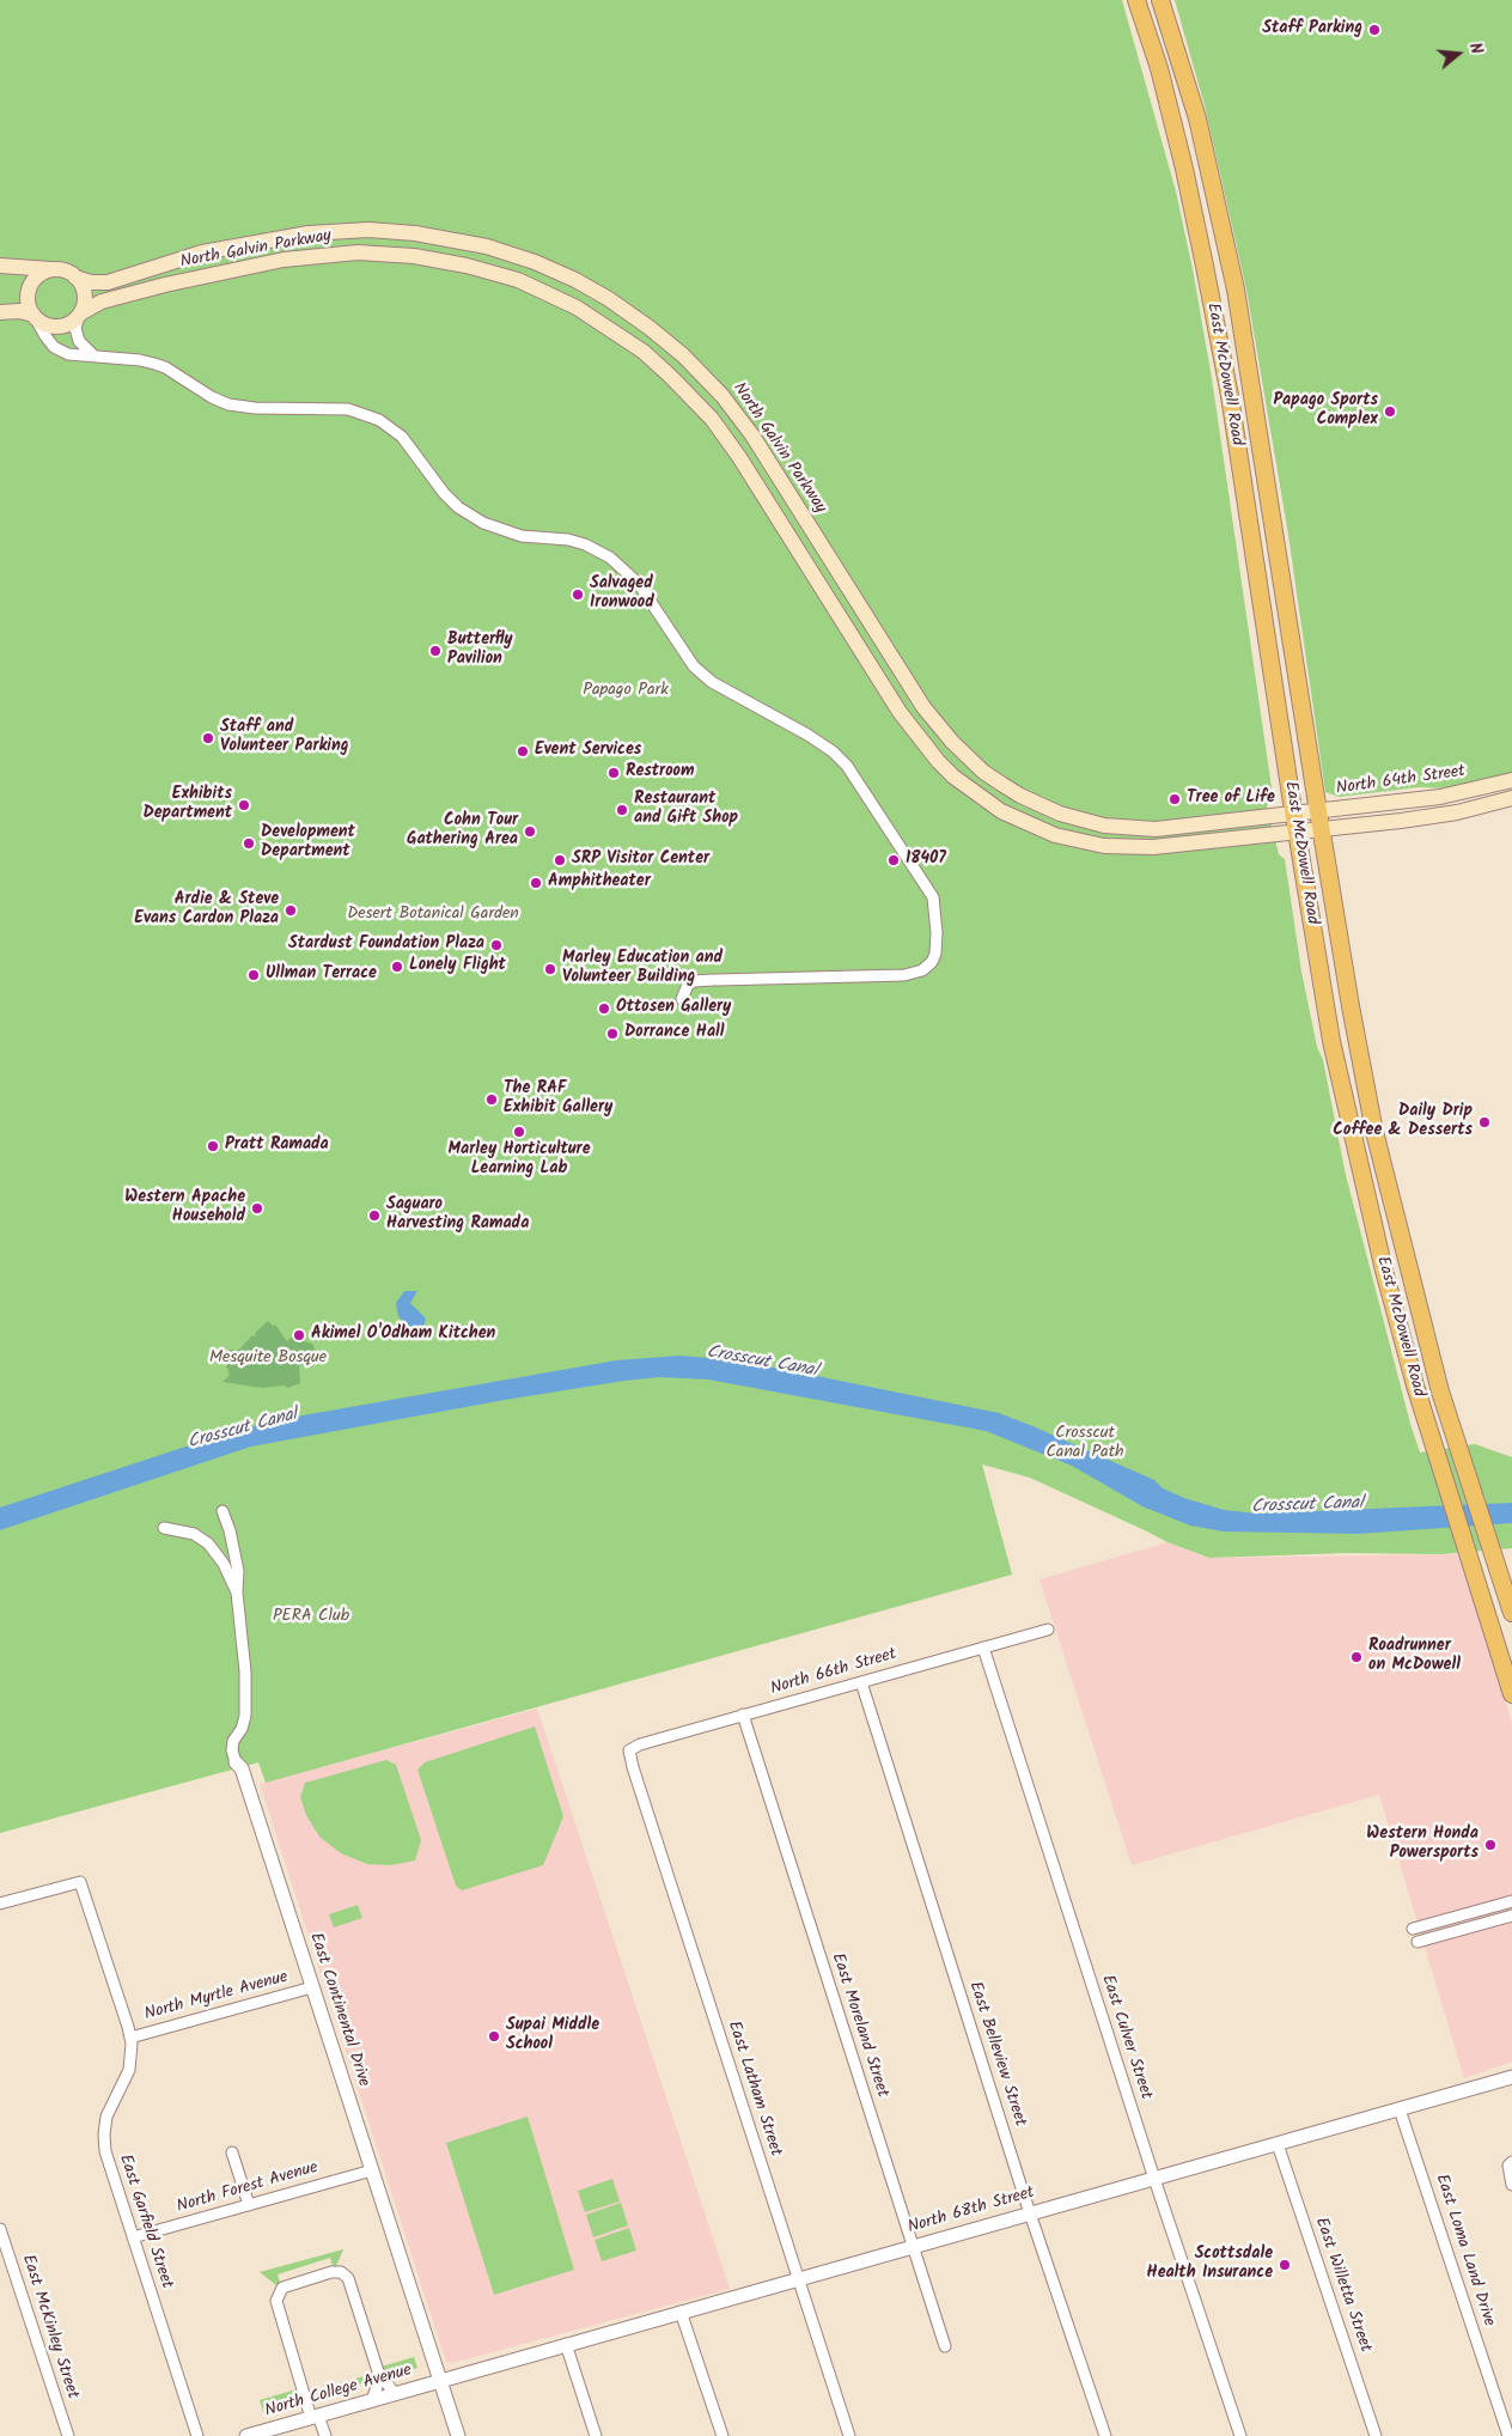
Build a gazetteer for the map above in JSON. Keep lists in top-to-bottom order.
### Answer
{
  "streets": {
    "main road": ["North Galvin Parkway", "East McDowell Road", "North 64th Street"],
    "street": [
      "North 66th Street",
      "North Myrtle Avenue",
      "East Continental Drive",
      "East Moreland Street",
      "East Culver Street",
      "East Belleview Street",
      "East Latham Street",
      "North Forest Avenue",
      "North 68th Street",
      "East Garfield Street",
      "East Loma Land Drive",
      "East Willetta Street",
      "East McKinley Street",
      "North College Avenue"
    ]
  },
  "crossings": [
    ["North Galvin Parkway", "East McDowell Road"],
    ["North Galvin Parkway", "North 64th Street"],
    ["East McDowell Road", "North 64th Street"],
    ["North 66th Street", "East Moreland Street"],
    ["North 66th Street", "East Culver Street"],
    ["North 66th Street", "East Belleview Street"],
    ["North 66th Street", "East Latham Street"],
    ["North Myrtle Avenue", "East Continental Drive"],
    ["North Myrtle Avenue", "East Garfield Street"],
    ["East Continental Drive", "North Forest Avenue"],
    ["East Continental Drive", "North 68th Street"],
    ["East Continental Drive", "North College Avenue"],
    ["East Moreland Street", "North 68th Street"],
    ["East Culver Street", "North 68th Street"],
    ["East Belleview Street", "North 68th Street"],
    ["East Latham Street", "North 68th Street"],
    ["North Forest Avenue", "East Garfield Street"],
    ["North 68th Street", "East Loma Land Drive"],
    ["North 68th Street", "East Willetta Street"],
    ["North 68th Street", "North College Avenue"]
  ],
  "water": ["Crosscut Canal"],
  "parks": [
    "Papago Park",
    "Desert Botanical Garden",
    "Mesquite Bosque",
    "Crosscut Canal Path",
    "PERA Club"
  ],
  "places": [
    "Staff Parking",
    "Papago Sports Complex",
    "Salvaged Ironwood",
    "Butterfly Pavilion",
    "Staff and Volunteer Parking",
    "Event Services",
    "Restroom",
    "Tree of Life",
    "Exhibits Department",
    "Restaurant and Gift Shop",
    "Cohn Tour Gathering Area",
    "Development Department",
    "SRP Visitor Center",
    "18407",
    "Amphitheater",
    "Ardie & Steve Evans Cardon Plaza",
    "Stardust Foundation Plaza",
    "Lonely Flight",
    "Marley Education and Volunteer Building",
    "Ullman Terrace",
    "Ottosen Gallery",
    "Dorrance Hall",
    "The RAF Exhibit Gallery",
    "Daily Drip Coffee & Desserts",
    "Marley Horticulture Learning Lab",
    "Pratt Ramada",
    "Western Apache Household",
    "Saguaro Harvesting Ramada",
    "Akimel O'Odham Kitchen",
    "Roadrunner on McDowell",
    "Western Honda Powersports",
    "Supai Middle School",
    "Scottsdale Health Insurance"
  ],
  "north": "right"
}
